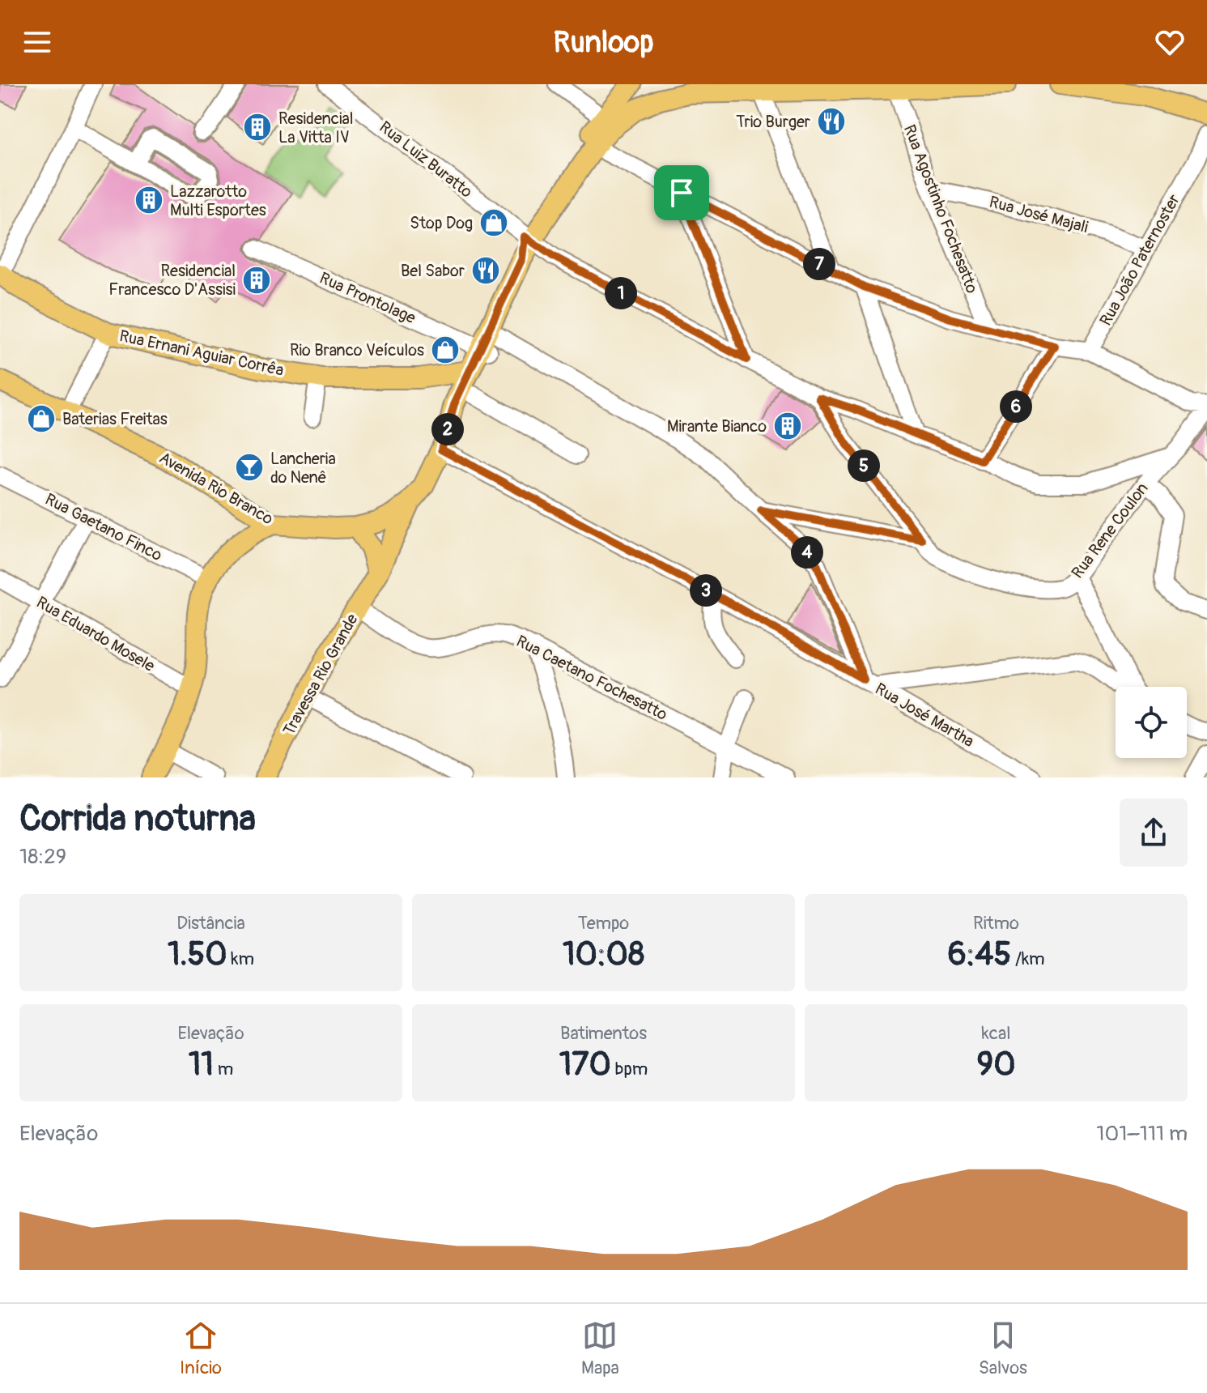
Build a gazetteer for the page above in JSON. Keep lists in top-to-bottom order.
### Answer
{
  "streets": {
    "main road": ["Rua Ernani Aguiar Corrêa", "Avenida Rio Branco", "Travessa Rio Grande"],
    "street": [
      "Rua Luiz Buratto",
      "Rua Agostinho Fochesatto",
      "Rua José Majali",
      "Rua João Paternoster",
      "Rua Prontolage",
      "Rua Gaetano Finco",
      "Rua Rene Coulon",
      "Rua Eduardo Mosele",
      "Rua Caetano Fochesatto",
      "Rua José Martha"
    ]
  },
  "crossings": [
    ["Rua Luiz Buratto", "Avenida Rio Branco"],
    ["Rua Luiz Buratto", "Rua Rene Coulon"],
    ["Rua Agostinho Fochesatto", "Rua José Majali"],
    ["Rua Agostinho Fochesatto", "Avenida Rio Branco"],
    ["Rua José Majali", "Rua João Paternoster"],
    ["Rua Prontolage", "Avenida Rio Branco"],
    ["Rua Prontolage", "Rua José Martha"],
    ["Rua Ernani Aguiar Corrêa", "Avenida Rio Branco"],
    ["Avenida Rio Branco", "Travessa Rio Grande"],
    ["Avenida Rio Branco", "Rua José Martha"],
    ["Travessa Rio Grande", "Rua Caetano Fochesatto"]
  ],
  "places": {
    "restaurant": ["Trio Burger", "Bel Sabor"],
    "building": [
      "Residencial La Vitta IV",
      "Lazzarotto Multi Esportes",
      "Residencial Francesco D'Assisi",
      "Mirante Bianco"
    ],
    "shop": ["Stop Dog", "Rio Branco Veículos", "Baterias Freitas"],
    "bar": ["Lancheria do Nenê"]
  },
  "page": {
    "header": "Runloop",
    "pins": [
      "7",
      "1",
      "6",
      "2",
      "5",
      "4",
      "3"
    ],
    "heading": ["Corrida noturna", "18:29"],
    "stats": [
      ["Distância", "1.50 km"],
      ["Tempo", "10:08"],
      ["Ritmo", "6:45 /km"],
      ["Elevação", "11 m"],
      ["Batimentos", "170 bpm"],
      ["kcal", "90"]
    ],
    "chart": ["Elevação", "101–111 m"],
    "tabs": ["Início", "Mapa", "Salvos"]
  }
}
